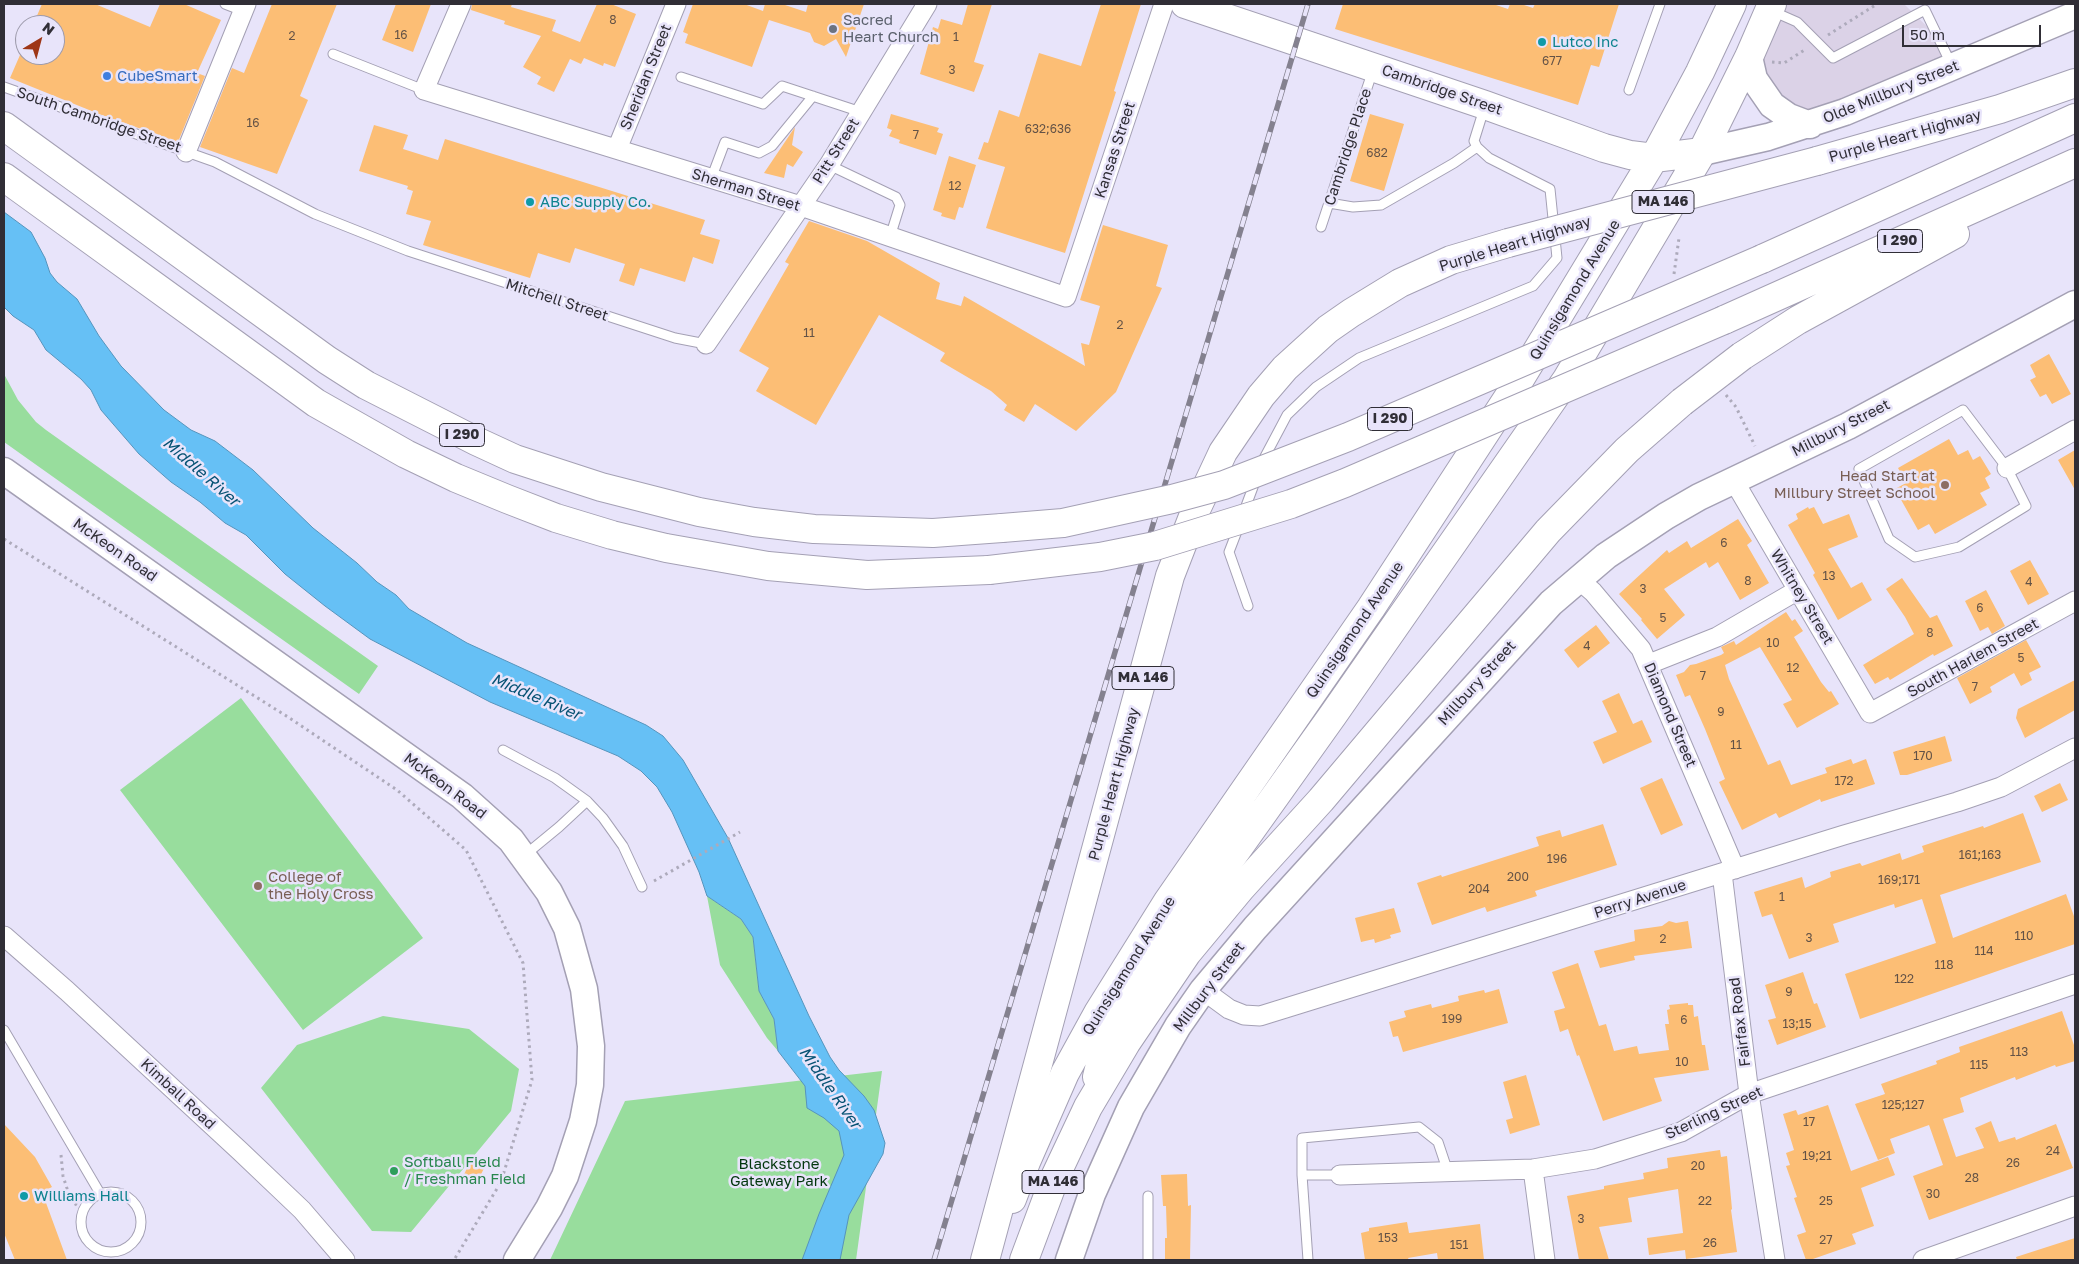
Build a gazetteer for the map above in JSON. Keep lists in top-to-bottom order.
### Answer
{
  "streets": {
    "main road": [
      "Cambridge Street",
      "Olde Millbury Street",
      "Purple Heart Highway",
      "MA 146",
      "I 290",
      "Quinsigamond Avenue",
      "Millbury Street",
      "McKeon Road"
    ],
    "street": [
      "Sheridan Street",
      "South Cambridge Street",
      "Kansas Street",
      "Pitt Street",
      "Sherman Street",
      "Whitney Street",
      "South Harlem Street",
      "Diamond Street",
      "Perry Avenue",
      "Fairfax Road",
      "Kimball Road",
      "Sterling Street"
    ],
    "lane": ["Cambridge Place", "Mitchell Street"]
  },
  "crossings": [
    ["Sheridan Street", "Sherman Street"],
    ["Cambridge Street", "Olde Millbury Street"],
    ["Cambridge Street", "Cambridge Place"],
    ["Cambridge Street", "Quinsigamond Avenue"],
    ["Olde Millbury Street", "Quinsigamond Avenue"],
    ["South Cambridge Street", "Mitchell Street"],
    ["Purple Heart Highway", "Quinsigamond Avenue"],
    ["Kansas Street", "Sherman Street"],
    ["Pitt Street", "Sherman Street"],
    ["Pitt Street", "Mitchell Street"],
    ["MA 146", "Quinsigamond Avenue"],
    ["Millbury Street", "Whitney Street"],
    ["Millbury Street", "Diamond Street"],
    ["Millbury Street", "Perry Avenue"],
    ["Whitney Street", "South Harlem Street"],
    ["Diamond Street", "Perry Avenue"],
    ["Diamond Street", "Fairfax Road"],
    ["Perry Avenue", "Fairfax Road"],
    ["Fairfax Road", "Sterling Street"]
  ],
  "water": ["Middle River"],
  "parks": ["Blackstone Gateway Park"],
  "places": [
    "Sacred Heart Church",
    "Lutco Inc",
    "CubeSmart",
    "ABC Supply Co.",
    "Head Start at Millbury Street School",
    "College of the Holy Cross",
    "Softball Field / Freshman Field",
    "Williams Hall"
  ],
  "house_numbers": [
    "8",
    "16",
    "2",
    "1",
    "677",
    "3",
    "16",
    "632;636",
    "7",
    "682",
    "12",
    "2",
    "11",
    "6",
    "13",
    "8",
    "4",
    "3",
    "6",
    "5",
    "8",
    "10",
    "4",
    "5",
    "12",
    "7",
    "7",
    "9",
    "11",
    "170",
    "172",
    "161;163",
    "196",
    "200",
    "169;171",
    "204",
    "1",
    "110",
    "3",
    "2",
    "114",
    "118",
    "122",
    "9",
    "199",
    "6",
    "13;15",
    "113",
    "10",
    "115",
    "125;127",
    "17",
    "24",
    "19;21",
    "26",
    "20",
    "28",
    "30",
    "22",
    "25",
    "3",
    "153",
    "27",
    "26",
    "151"
  ],
  "scale_bar": "50 m",
  "north": "top right"
}
